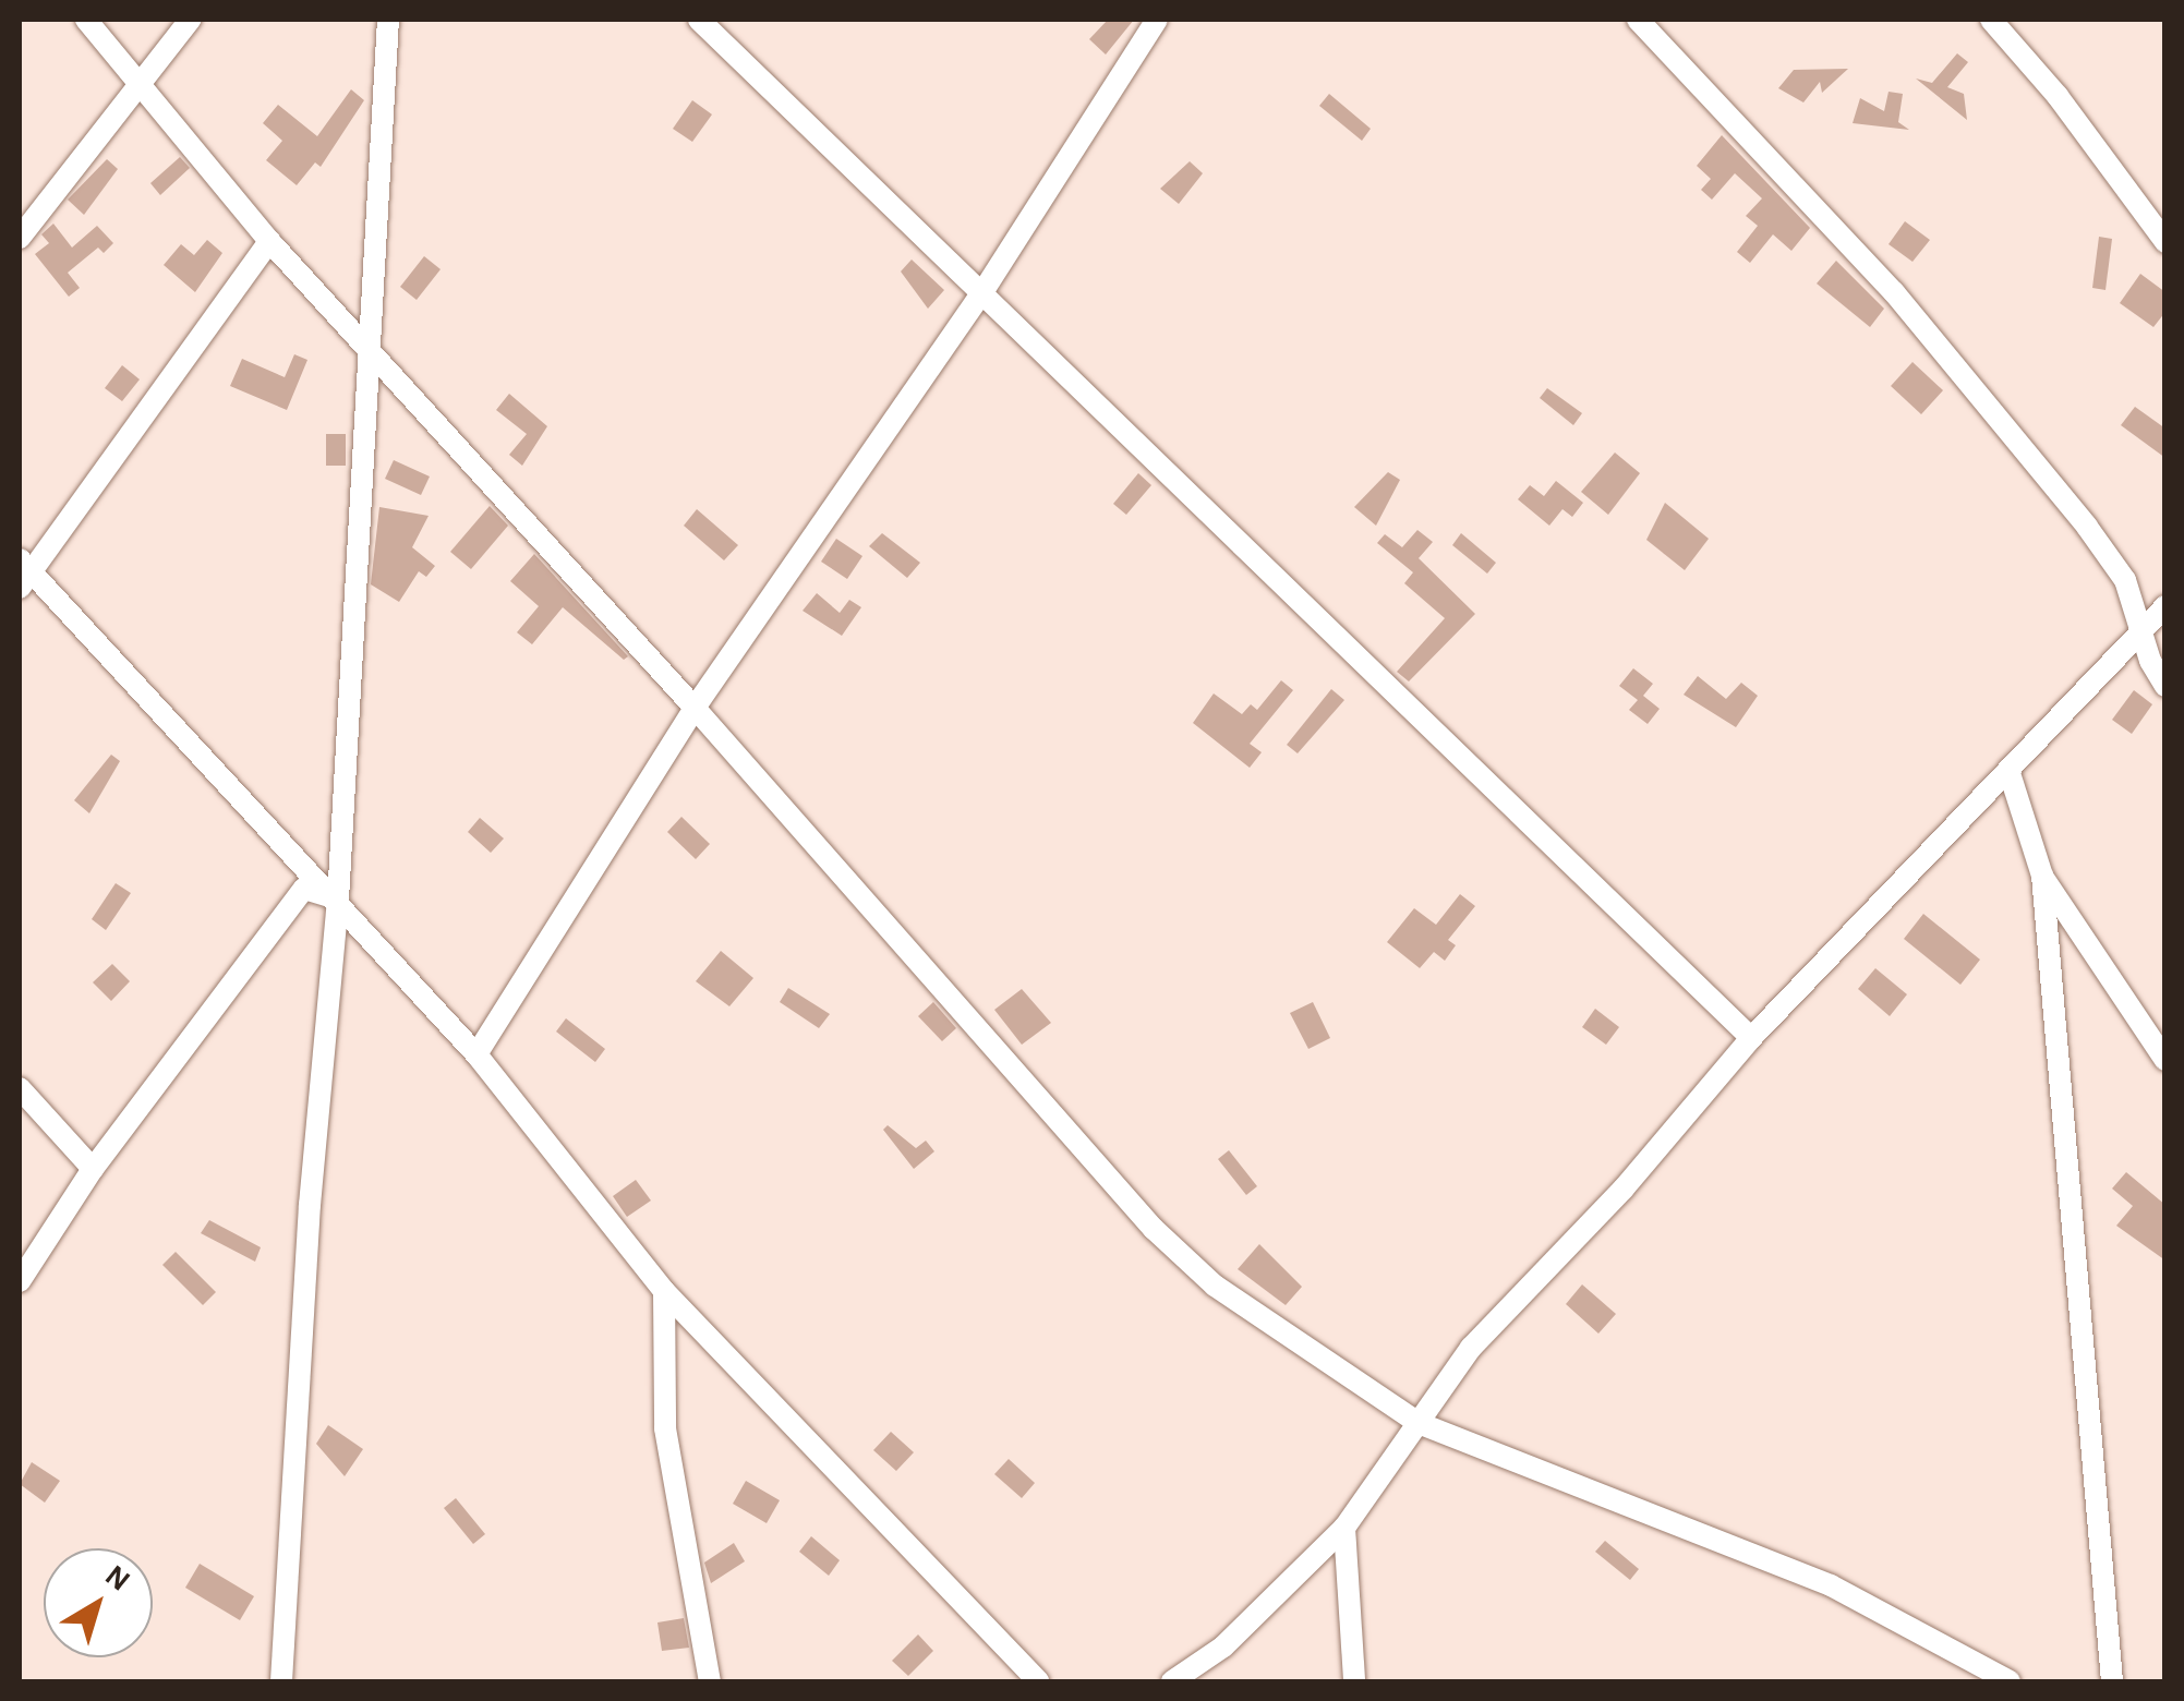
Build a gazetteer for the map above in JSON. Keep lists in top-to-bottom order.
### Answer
{
  "north": "top right"
}
